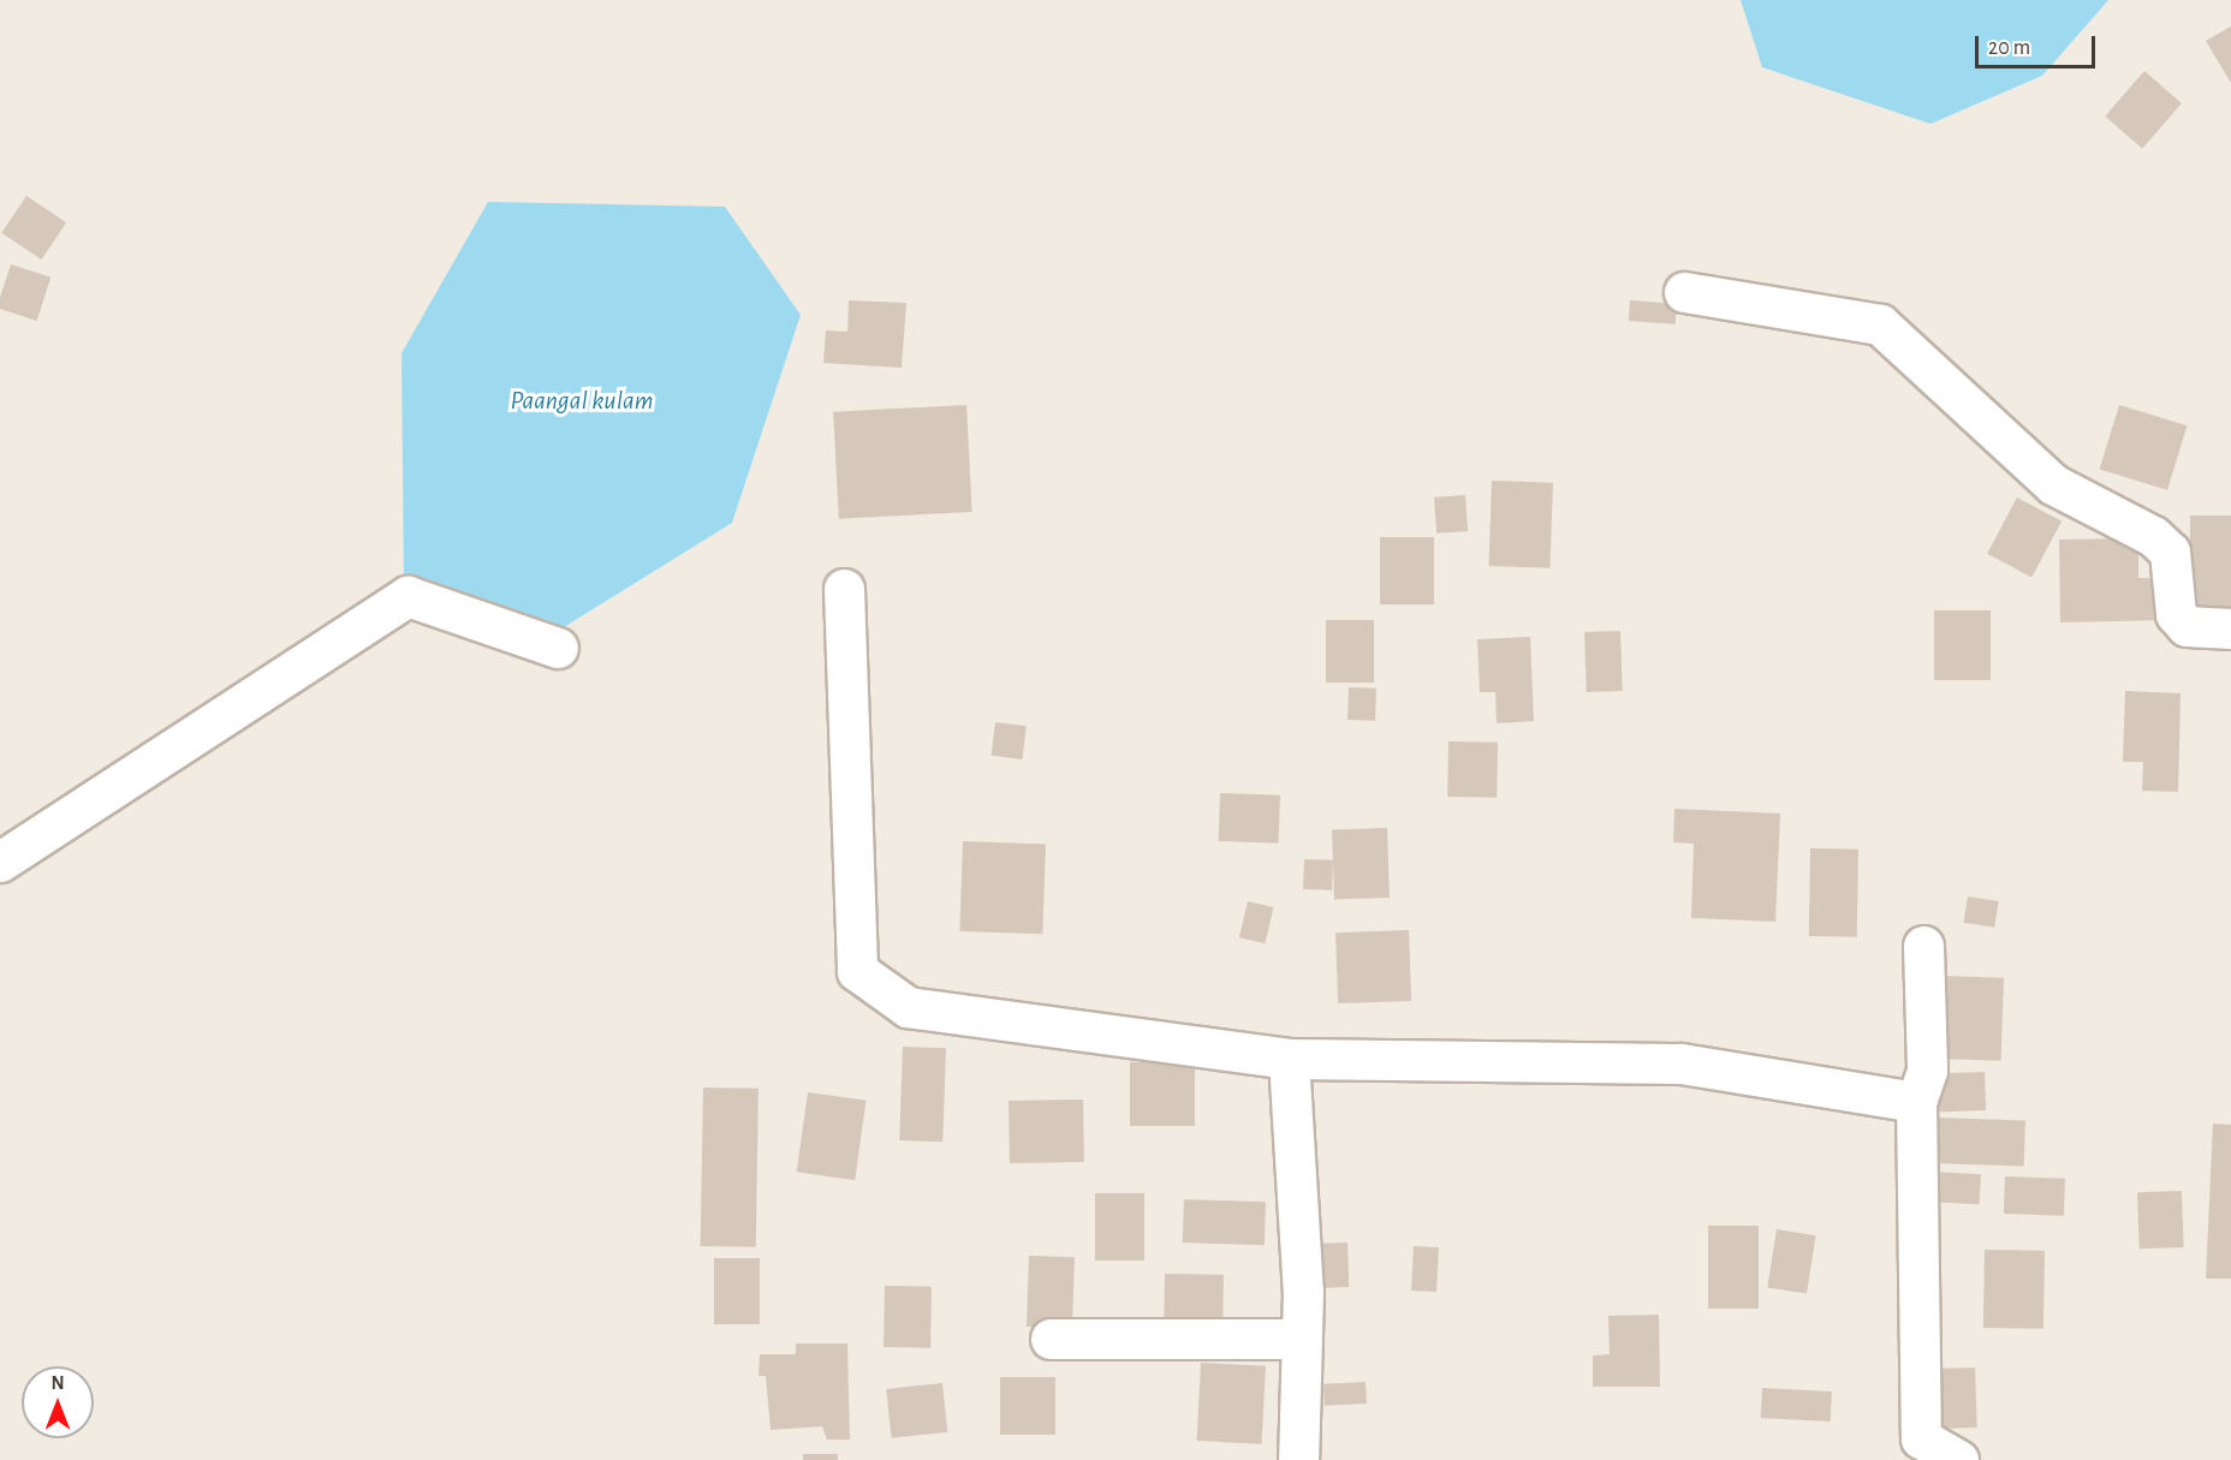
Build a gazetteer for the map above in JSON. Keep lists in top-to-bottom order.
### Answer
{
  "water": ["Paangal kulam"],
  "scale_bar": "20 m",
  "north": "top"
}
